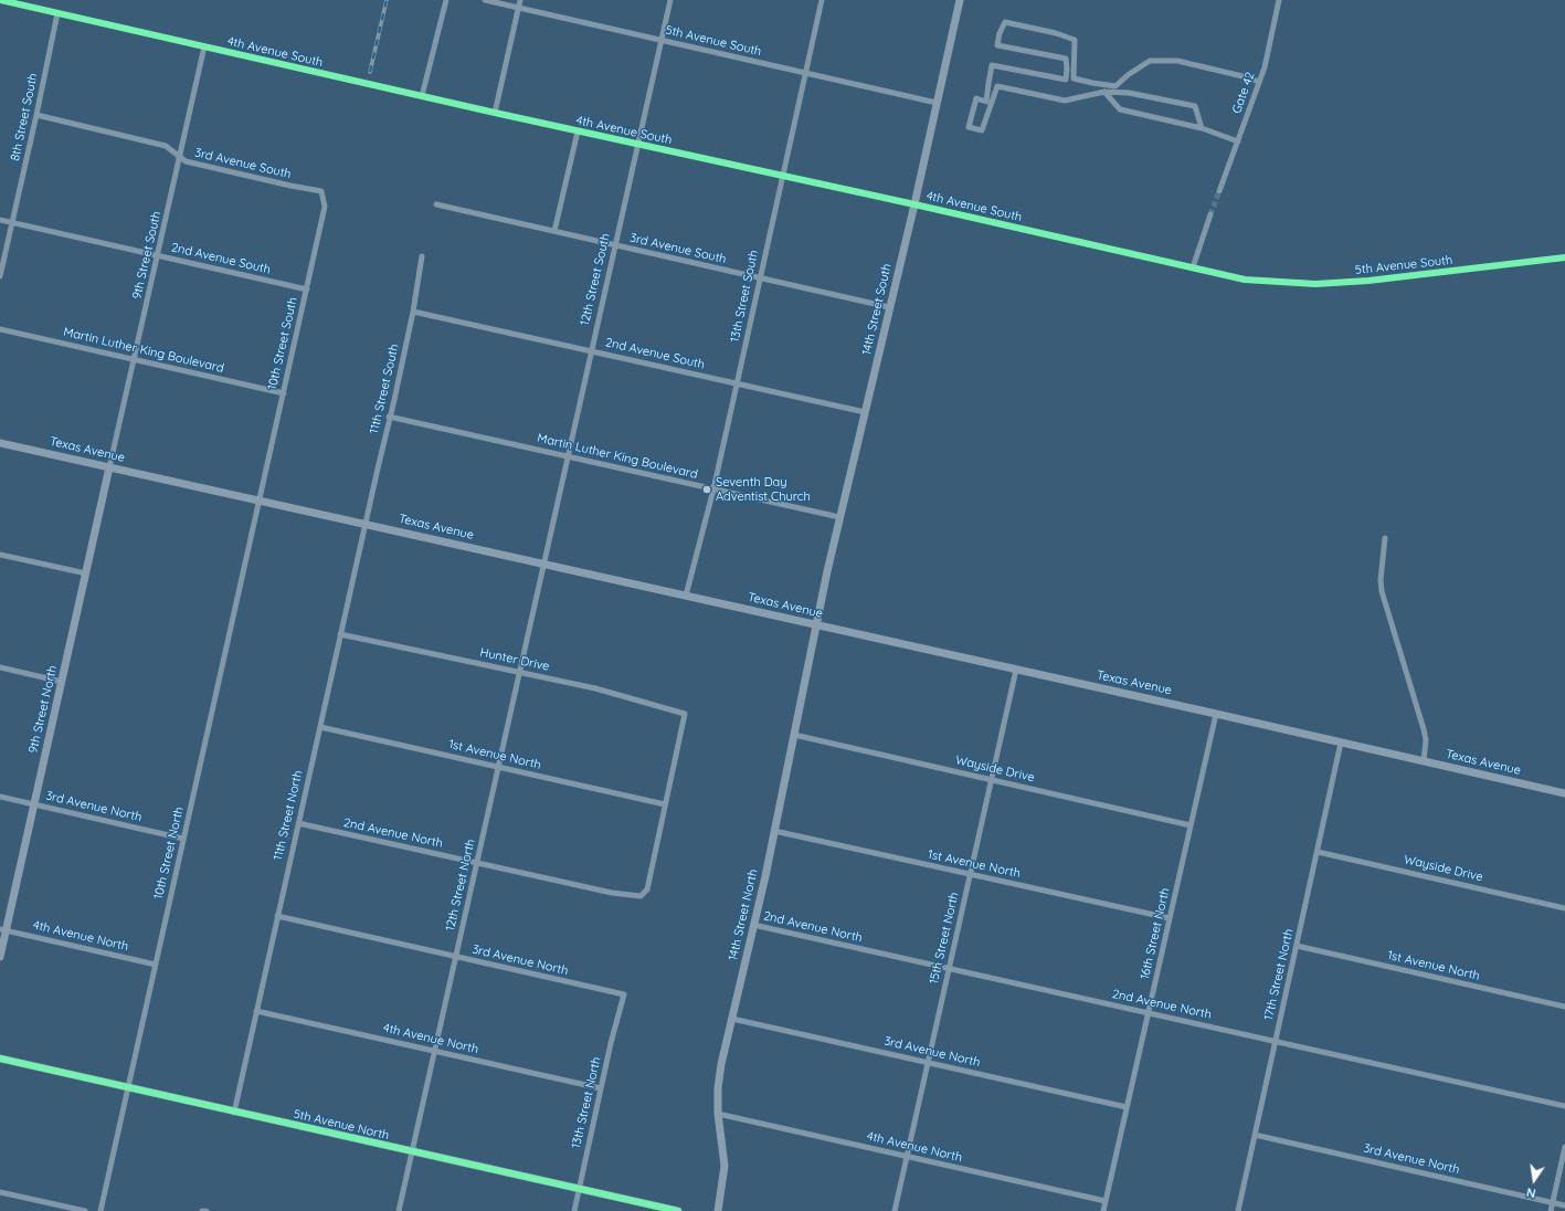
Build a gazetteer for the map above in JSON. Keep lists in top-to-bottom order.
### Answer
{
  "streets": {
    "street": [
      "5th Avenue South",
      "4th Avenue South",
      "Gate 42",
      "8th Street South",
      "3rd Avenue South",
      "9th Street South",
      "2nd Avenue South",
      "12th Street South",
      "13th Street South",
      "14th Street South",
      "10th Street South",
      "Martin Luther King Boulevard",
      "11th Street South",
      "Texas Avenue",
      "Hunter Drive",
      "9th Street North",
      "1st Avenue North",
      "Wayside Drive",
      "3rd Avenue North",
      "11th Street North",
      "2nd Avenue North",
      "10th Street North",
      "12th Street North",
      "14th Street North",
      "16th Street North",
      "4th Avenue North",
      "15th Street North",
      "17th Street North",
      "13th Street North",
      "5th Avenue North"
    ]
  },
  "crossings": [
    ["5th Avenue South", "4th Avenue South"],
    ["5th Avenue South", "12th Street South"],
    ["5th Avenue South", "13th Street South"],
    ["5th Avenue South", "14th Street South"],
    ["4th Avenue South", "8th Street South"],
    ["4th Avenue South", "9th Street South"],
    ["4th Avenue South", "12th Street South"],
    ["4th Avenue South", "13th Street South"],
    ["4th Avenue South", "14th Street South"],
    ["8th Street South", "3rd Avenue South"],
    ["8th Street South", "2nd Avenue South"],
    ["3rd Avenue South", "9th Street South"],
    ["3rd Avenue South", "12th Street South"],
    ["3rd Avenue South", "13th Street South"],
    ["3rd Avenue South", "14th Street South"],
    ["3rd Avenue South", "10th Street South"],
    ["9th Street South", "2nd Avenue South"],
    ["9th Street South", "Martin Luther King Boulevard"],
    ["9th Street South", "Texas Avenue"],
    ["9th Street South", "9th Street North"],
    ["2nd Avenue South", "12th Street South"],
    ["2nd Avenue South", "13th Street South"],
    ["2nd Avenue South", "14th Street South"],
    ["2nd Avenue South", "10th Street South"],
    ["2nd Avenue South", "11th Street South"],
    ["12th Street South", "Martin Luther King Boulevard"],
    ["12th Street South", "Texas Avenue"],
    ["12th Street South", "12th Street North"],
    ["13th Street South", "Martin Luther King Boulevard"],
    ["13th Street South", "Texas Avenue"],
    ["14th Street South", "Martin Luther King Boulevard"],
    ["14th Street South", "Texas Avenue"],
    ["14th Street South", "14th Street North"],
    ["10th Street South", "Martin Luther King Boulevard"],
    ["10th Street South", "Texas Avenue"],
    ["10th Street South", "10th Street North"],
    ["Martin Luther King Boulevard", "11th Street South"],
    ["11th Street South", "Texas Avenue"],
    ["11th Street South", "11th Street North"],
    ["Texas Avenue", "9th Street North"],
    ["Texas Avenue", "11th Street North"],
    ["Texas Avenue", "10th Street North"],
    ["Texas Avenue", "12th Street North"],
    ["Texas Avenue", "14th Street North"],
    ["Texas Avenue", "16th Street North"],
    ["Texas Avenue", "15th Street North"],
    ["Texas Avenue", "17th Street North"],
    ["Hunter Drive", "1st Avenue North"],
    ["Hunter Drive", "11th Street North"],
    ["Hunter Drive", "2nd Avenue North"],
    ["Hunter Drive", "12th Street North"],
    ["9th Street North", "3rd Avenue North"],
    ["9th Street North", "4th Avenue North"],
    ["1st Avenue North", "11th Street North"],
    ["1st Avenue North", "2nd Avenue North"],
    ["1st Avenue North", "12th Street North"],
    ["1st Avenue North", "14th Street North"],
    ["1st Avenue North", "16th Street North"],
    ["1st Avenue North", "15th Street North"],
    ["1st Avenue North", "17th Street North"],
    ["Wayside Drive", "14th Street North"],
    ["Wayside Drive", "16th Street North"],
    ["Wayside Drive", "15th Street North"],
    ["Wayside Drive", "17th Street North"],
    ["3rd Avenue North", "11th Street North"],
    ["3rd Avenue North", "10th Street North"],
    ["3rd Avenue North", "12th Street North"],
    ["3rd Avenue North", "14th Street North"],
    ["3rd Avenue North", "16th Street North"],
    ["3rd Avenue North", "15th Street North"],
    ["3rd Avenue North", "17th Street North"],
    ["3rd Avenue North", "13th Street North"],
    ["11th Street North", "2nd Avenue North"],
    ["11th Street North", "4th Avenue North"],
    ["11th Street North", "5th Avenue North"],
    ["2nd Avenue North", "12th Street North"],
    ["2nd Avenue North", "14th Street North"],
    ["2nd Avenue North", "16th Street North"],
    ["2nd Avenue North", "15th Street North"],
    ["2nd Avenue North", "17th Street North"],
    ["10th Street North", "4th Avenue North"],
    ["10th Street North", "5th Avenue North"],
    ["12th Street North", "4th Avenue North"],
    ["12th Street North", "5th Avenue North"],
    ["14th Street North", "4th Avenue North"],
    ["16th Street North", "4th Avenue North"],
    ["4th Avenue North", "15th Street North"],
    ["4th Avenue North", "13th Street North"],
    ["13th Street North", "5th Avenue North"]
  ],
  "places": ["Seventh Day Adventist Church"],
  "north": "bottom"
}
